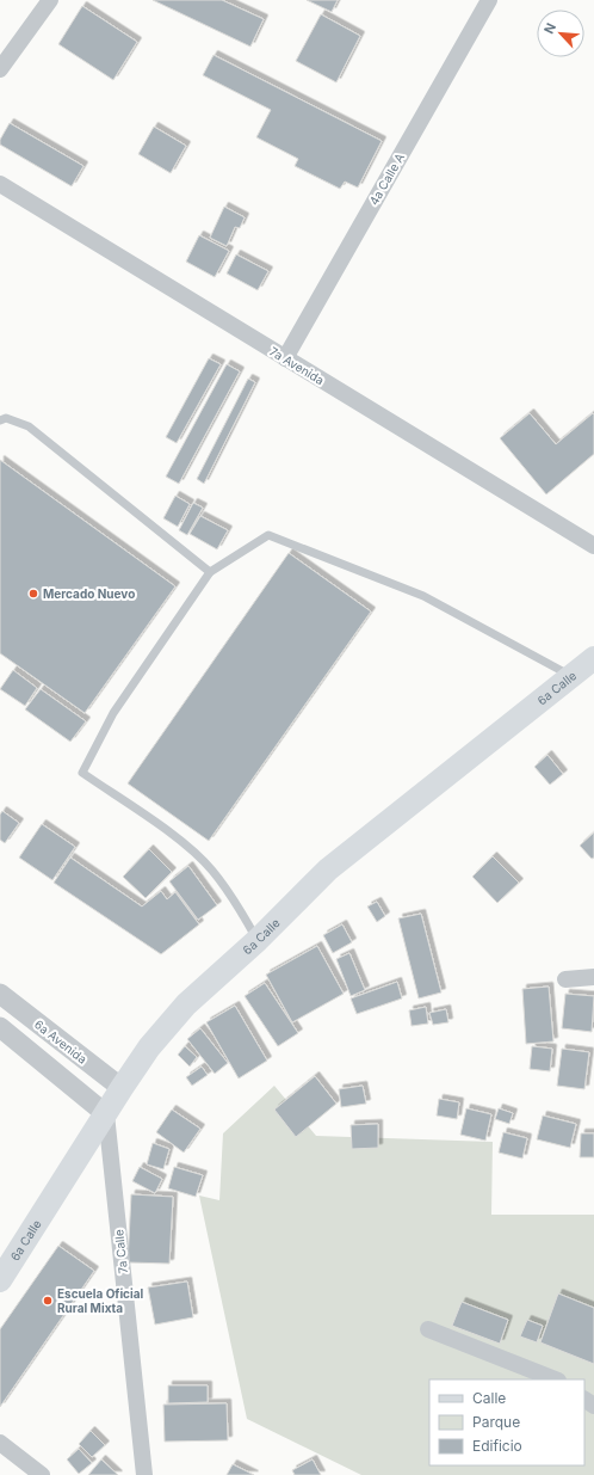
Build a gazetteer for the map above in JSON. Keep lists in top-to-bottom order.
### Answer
{
  "streets": {
    "main road": ["6a Calle"],
    "street": [
      "4a Calle A",
      "7a Avenida",
      "6a Avenida",
      "7a Calle"
    ]
  },
  "crossings": [
    ["4a Calle A", "7a Avenida"],
    ["6a Calle", "6a Avenida"],
    ["6a Calle", "7a Calle"]
  ],
  "places": ["Mercado Nuevo", "Escuela Oficial Rural Mixta"],
  "legend": ["Calle", "Parque", "Edificio"],
  "north": "top left"
}
